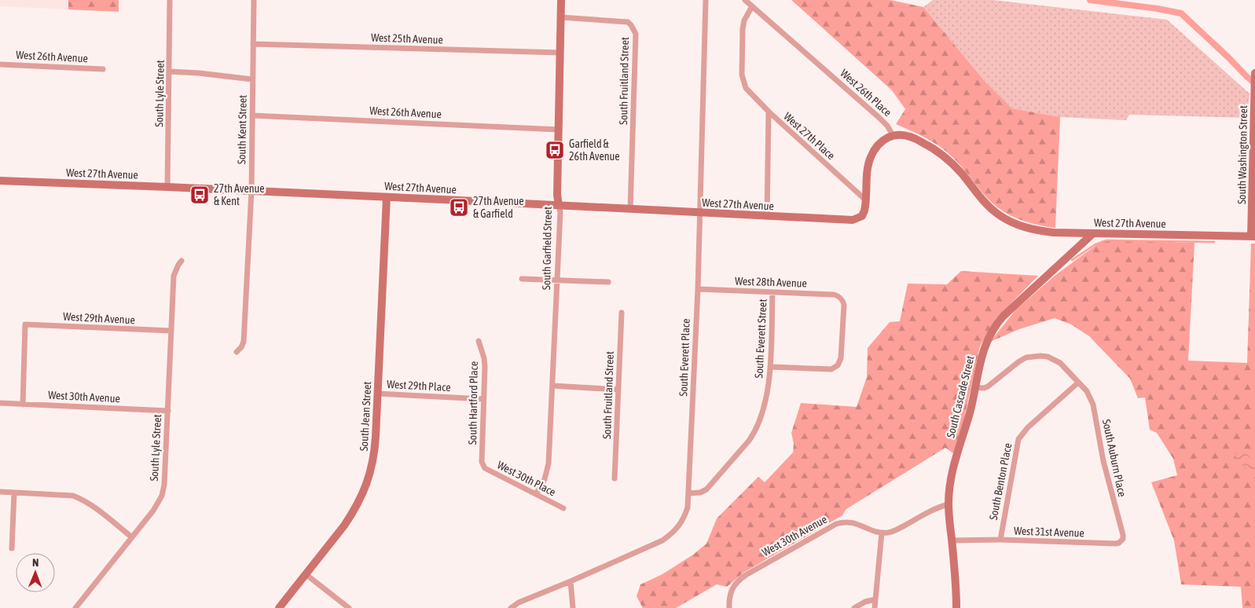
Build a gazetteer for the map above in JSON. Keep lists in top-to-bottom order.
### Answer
{
  "streets": {
    "main road": [
      "South Washington Street",
      "West 27th Avenue",
      "South Garfield Street",
      "South Cascade Street",
      "South Jean Street"
    ],
    "street": [
      "West 25th Avenue",
      "West 26th Avenue",
      "South Fruitland Street",
      "West 26th Place",
      "South Lyle Street",
      "South Kent Street",
      "West 27th Place",
      "West 28th Avenue",
      "West 29th Avenue",
      "South Everett Street",
      "South Everett Place",
      "West 29th Place",
      "West 30th Avenue",
      "South Hartford Place",
      "South Auburn Place",
      "West 30th Place",
      "South Benton Place",
      "West 31st Avenue"
    ]
  },
  "crossings": [
    ["West 25th Avenue", "South Kent Street"],
    ["West 25th Avenue", "South Garfield Street"],
    ["West 26th Avenue", "South Kent Street"],
    ["West 26th Avenue", "South Garfield Street"],
    ["South Fruitland Street", "West 27th Avenue"],
    ["South Fruitland Street", "South Garfield Street"],
    ["West 26th Place", "West 27th Place"],
    ["West 26th Place", "West 27th Avenue"],
    ["South Lyle Street", "West 27th Avenue"],
    ["South Lyle Street", "West 29th Avenue"],
    ["South Lyle Street", "West 30th Avenue"],
    ["South Kent Street", "West 27th Avenue"],
    ["West 27th Place", "West 27th Avenue"],
    ["South Washington Street", "West 27th Avenue"],
    ["West 27th Avenue", "South Garfield Street"],
    ["West 27th Avenue", "South Everett Place"],
    ["West 27th Avenue", "South Cascade Street"],
    ["West 27th Avenue", "South Jean Street"],
    ["South Garfield Street", "West 30th Place"],
    ["West 28th Avenue", "South Everett Street"],
    ["West 28th Avenue", "South Everett Place"],
    ["West 29th Avenue", "West 30th Avenue"],
    ["South Everett Street", "South Everett Place"],
    ["West 29th Place", "South Hartford Place"],
    ["West 29th Place", "South Jean Street"],
    ["South Cascade Street", "West 31st Avenue"],
    ["South Hartford Place", "West 30th Place"],
    ["South Auburn Place", "South Benton Place"],
    ["South Auburn Place", "West 31st Avenue"],
    ["South Benton Place", "West 31st Avenue"]
  ],
  "places": {
    "bus stop": ["Garfield & 26th Avenue", "27th Avenue & Kent", "27th Avenue & Garfield"]
  },
  "north": "top"
}
